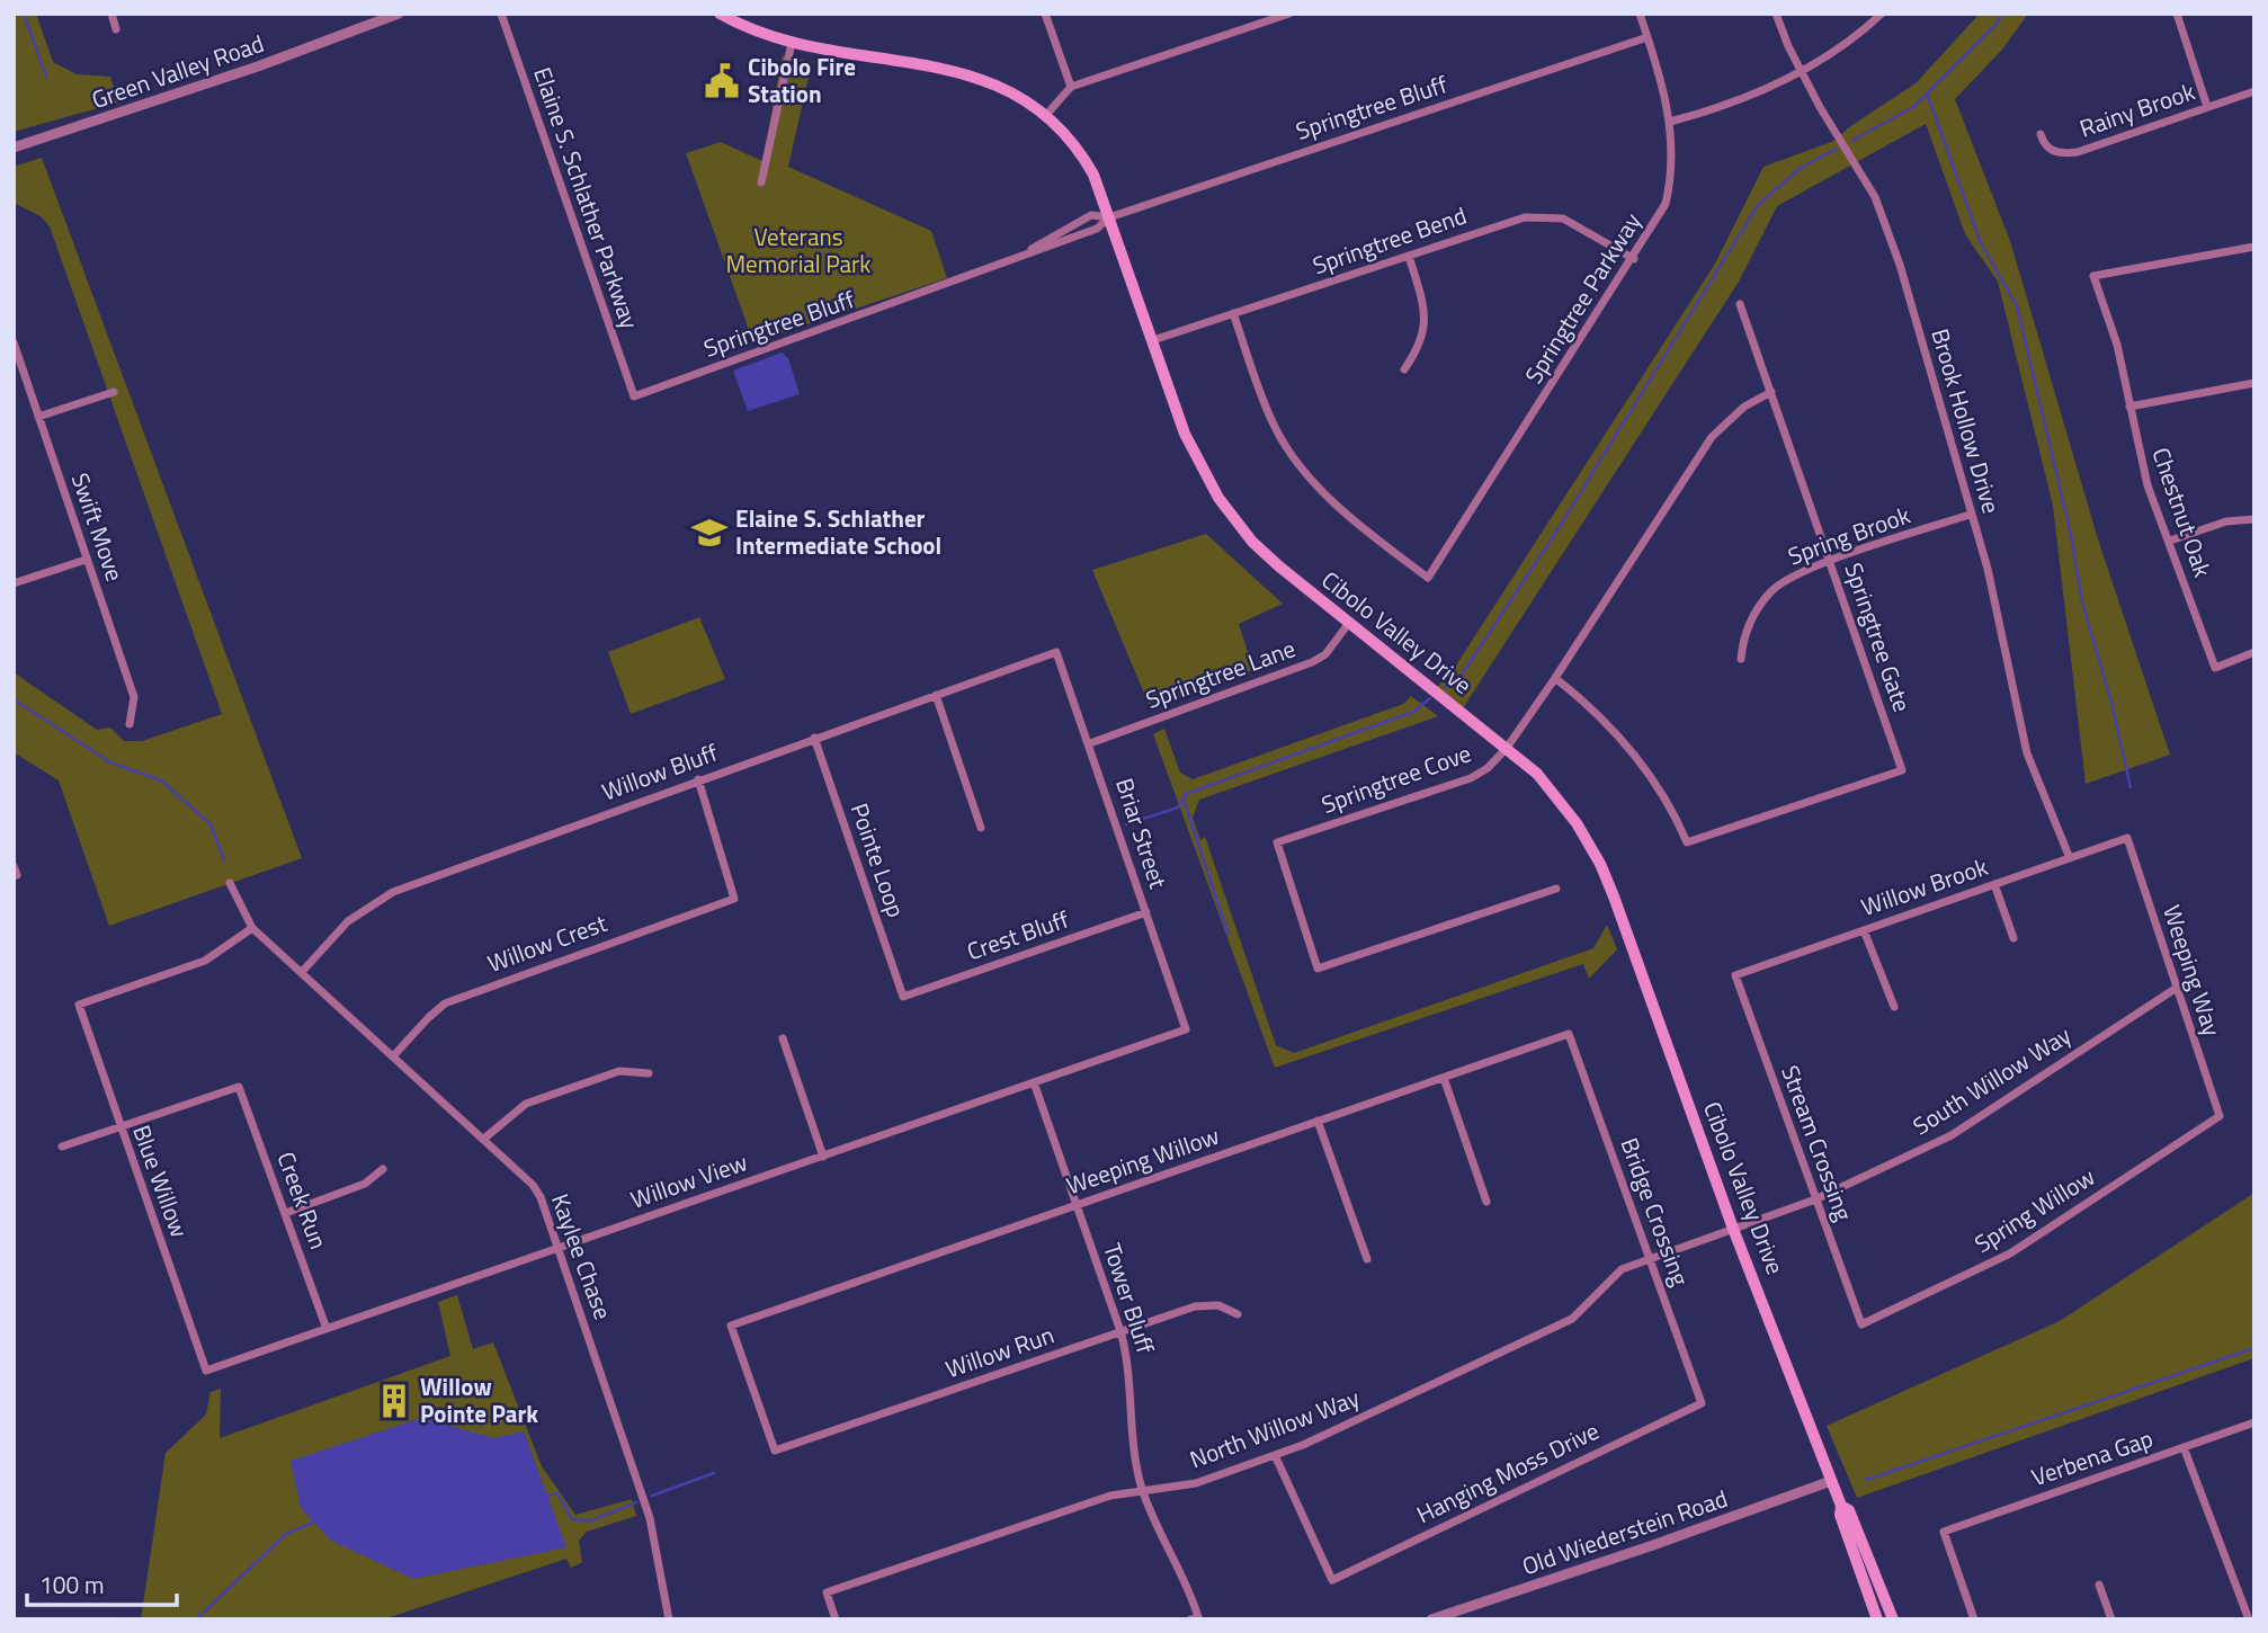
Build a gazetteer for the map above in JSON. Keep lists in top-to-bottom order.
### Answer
{
  "streets": {
    "main road": ["Cibolo Valley Drive"],
    "street": [
      "Green Valley Road",
      "Springtree Bluff",
      "Rainy Brook",
      "Elaine S. Schlather Parkway",
      "Springtree Bend",
      "Springtree Parkway",
      "Brook Hollow Drive",
      "Chestnut Oak",
      "Swift Move",
      "Spring Brook",
      "Springtree Gate",
      "Springtree Lane",
      "Willow Bluff",
      "Springtree Cove",
      "Briar Street",
      "Pointe Loop",
      "Willow Brook",
      "Crest Bluff",
      "Willow Crest",
      "Weeping Way",
      "South Willow Way",
      "Stream Crossing",
      "Weeping Willow",
      "Blue Willow",
      "Willow View",
      "Creek Run",
      "Spring Willow",
      "Bridge Crossing",
      "Kaylee Chase",
      "Tower Bluff",
      "Willow Run",
      "North Willow Way",
      "Verbena Gap",
      "Hanging Moss Drive",
      "Old Wiederstein Road"
    ]
  },
  "crossings": [
    ["Springtree Bluff", "Elaine S. Schlather Parkway"],
    ["Springtree Bluff", "Springtree Parkway"],
    ["Springtree Bluff", "Cibolo Valley Drive"],
    ["Springtree Bend", "Springtree Parkway"],
    ["Springtree Bend", "Cibolo Valley Drive"],
    ["Brook Hollow Drive", "Spring Brook"],
    ["Brook Hollow Drive", "Willow Brook"],
    ["Spring Brook", "Springtree Gate"],
    ["Cibolo Valley Drive", "Springtree Lane"],
    ["Cibolo Valley Drive", "Springtree Cove"],
    ["Cibolo Valley Drive", "South Willow Way"],
    ["Cibolo Valley Drive", "North Willow Way"],
    ["Cibolo Valley Drive", "Old Wiederstein Road"],
    ["Springtree Gate", "Springtree Cove"],
    ["Springtree Lane", "Briar Street"],
    ["Willow Bluff", "Briar Street"],
    ["Willow Bluff", "Pointe Loop"],
    ["Willow Bluff", "Willow Crest"],
    ["Willow Bluff", "Kaylee Chase"],
    ["Briar Street", "Crest Bluff"],
    ["Briar Street", "Willow View"],
    ["Pointe Loop", "Crest Bluff"],
    ["Willow Brook", "Weeping Way"],
    ["Willow Brook", "Stream Crossing"],
    ["Willow Crest", "Kaylee Chase"],
    ["Weeping Way", "South Willow Way"],
    ["Weeping Way", "Spring Willow"],
    ["South Willow Way", "Stream Crossing"],
    ["South Willow Way", "North Willow Way"],
    ["Stream Crossing", "Spring Willow"],
    ["Weeping Willow", "Bridge Crossing"],
    ["Weeping Willow", "Tower Bluff"],
    ["Weeping Willow", "Willow Run"],
    ["Blue Willow", "Willow View"],
    ["Blue Willow", "Creek Run"],
    ["Blue Willow", "Kaylee Chase"],
    ["Willow View", "Creek Run"],
    ["Willow View", "Kaylee Chase"],
    ["Willow View", "Tower Bluff"],
    ["Bridge Crossing", "North Willow Way"],
    ["Bridge Crossing", "Hanging Moss Drive"],
    ["Tower Bluff", "Willow Run"],
    ["Tower Bluff", "North Willow Way"],
    ["North Willow Way", "Hanging Moss Drive"]
  ],
  "parks": ["Veterans Memorial Park"],
  "places": {
    "public building": ["Cibolo Fire Station"],
    "school or university": ["Elaine S. Schlather Intermediate School"],
    "building": ["Willow Pointe Park"]
  },
  "scale_bar": "100 m"
}
